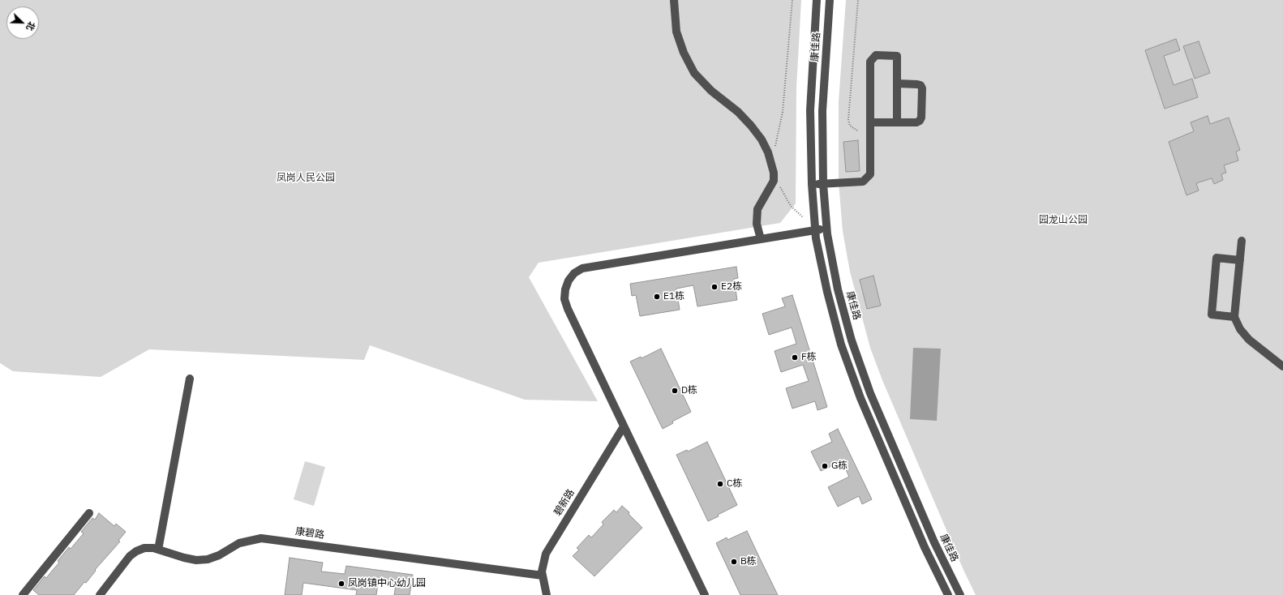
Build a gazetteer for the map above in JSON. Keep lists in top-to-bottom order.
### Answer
{
  "streets": {
    "street": ["康佳路", "碧新路", "康碧路"]
  },
  "crossings": [
    ["碧新路", "康碧路"]
  ],
  "parks": ["凤岗人民公园", "园龙山公园"],
  "places": [
    "E2栋",
    "E1栋",
    "F栋",
    "D栋",
    "G栋",
    "C栋",
    "B栋",
    "凤岗镇中心幼儿园"
  ],
  "north": "bottom right"
}
